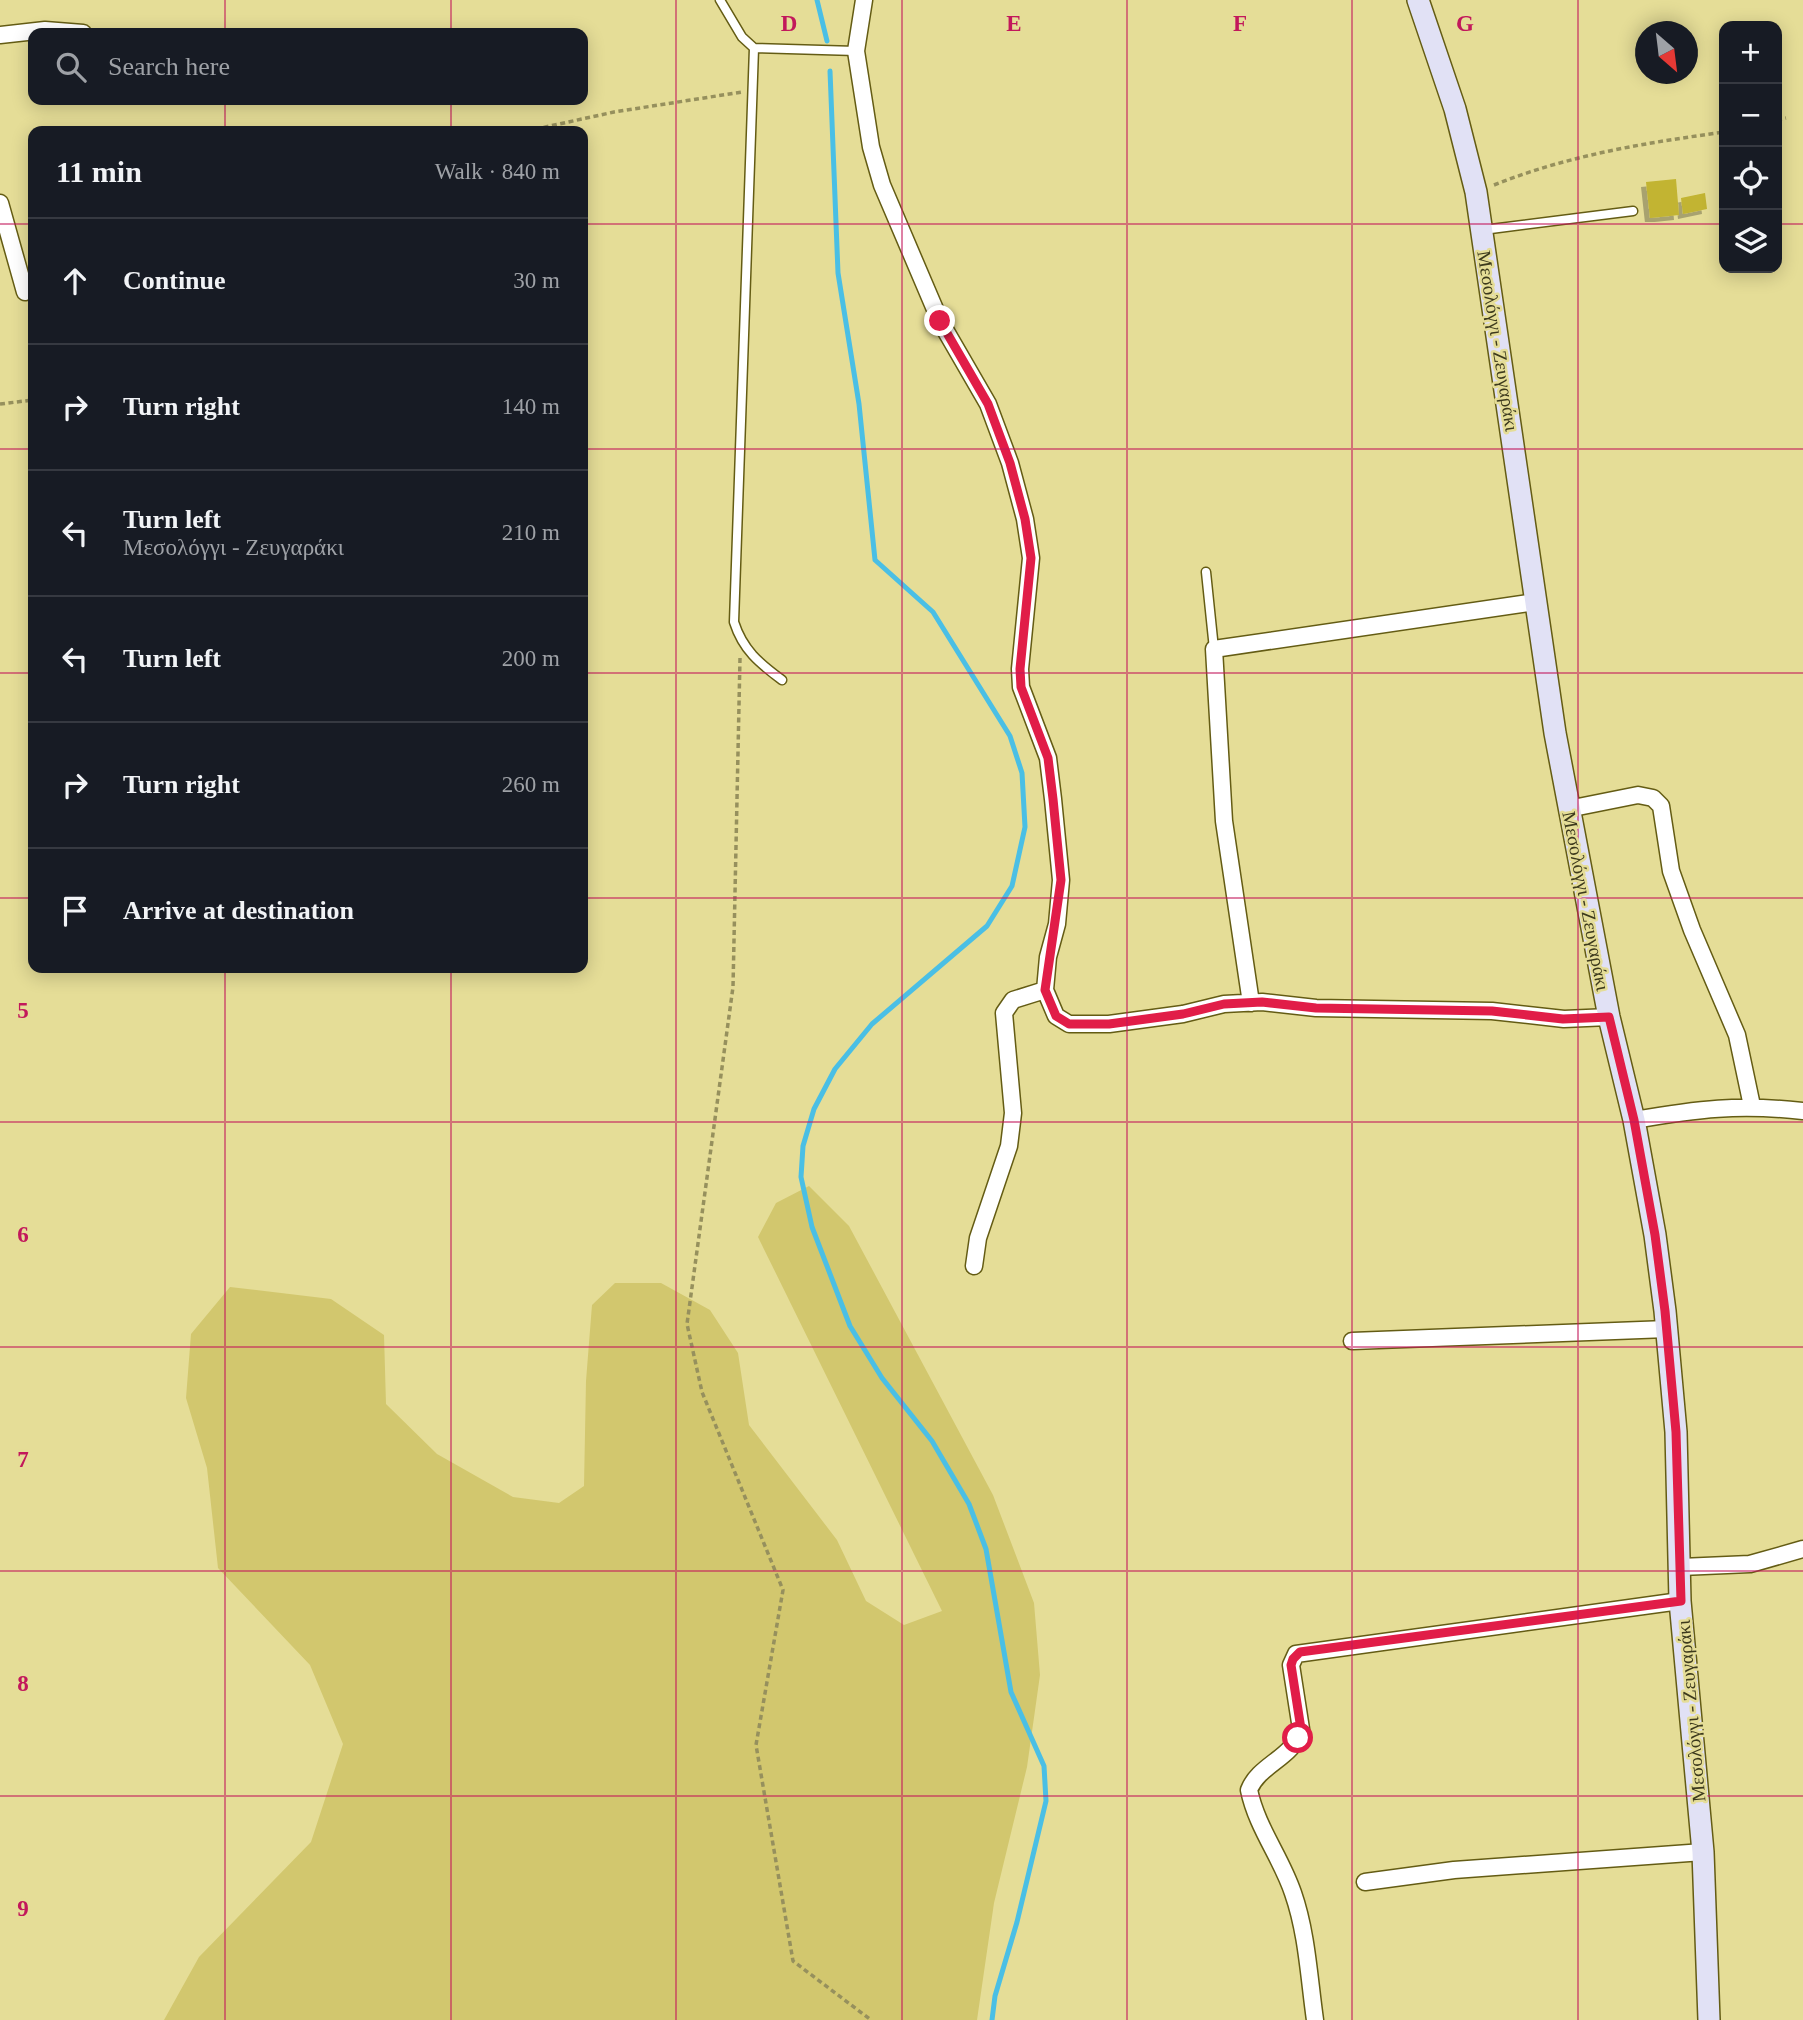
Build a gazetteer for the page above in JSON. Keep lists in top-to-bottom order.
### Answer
{
  "streets": {
    "main road": ["Μεσολόγγι - Ζευγαράκι"]
  },
  "north": "bottom right",
  "page": {
    "map_buttons": ["+", "−"],
    "search": "Search here",
    "heading": ["11 min", "Walk · 840 m"],
    "list": [
      ["Continue", "30 m"],
      ["Turn right", "140 m"],
      ["Turn left", "Μεσολόγγι - Ζευγαράκι", "210 m"],
      ["Turn left", "200 m"],
      ["Turn right", "260 m"],
      "Arrive at destination"
    ]
  },
  "grid": {
    "columns": [
      "D",
      "E",
      "F",
      "G"
    ],
    "rows": [
      "5",
      "6",
      "7",
      "8",
      "9"
    ]
  }
}
